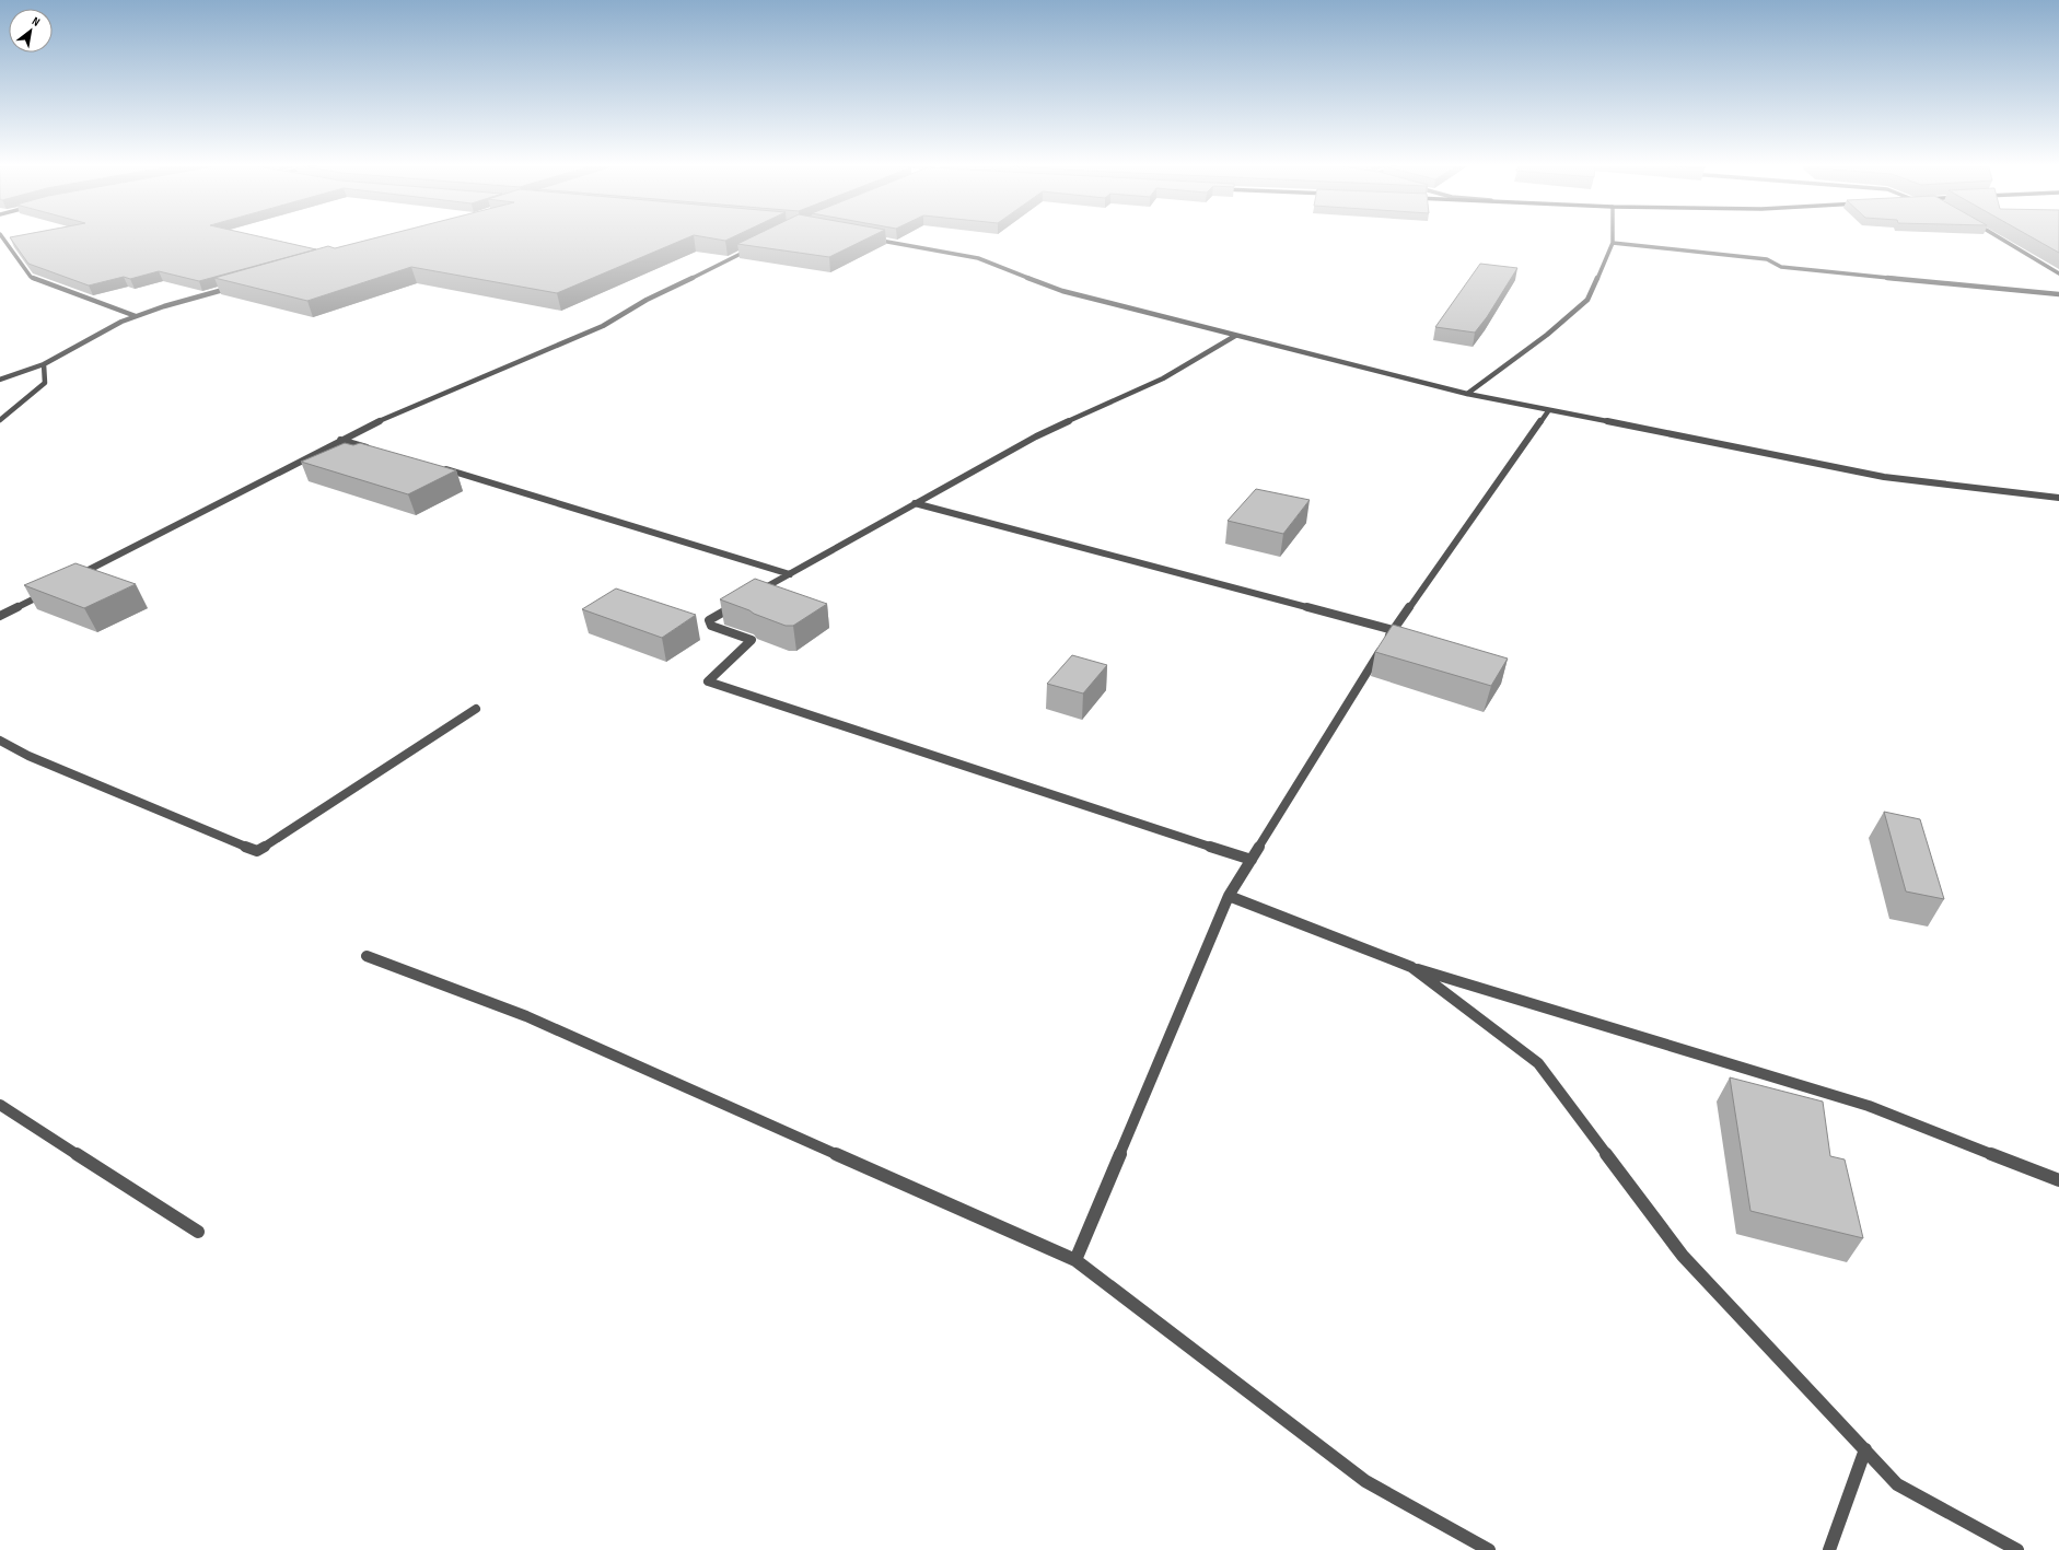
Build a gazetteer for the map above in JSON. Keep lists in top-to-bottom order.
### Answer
{
  "north": "top right"
}
